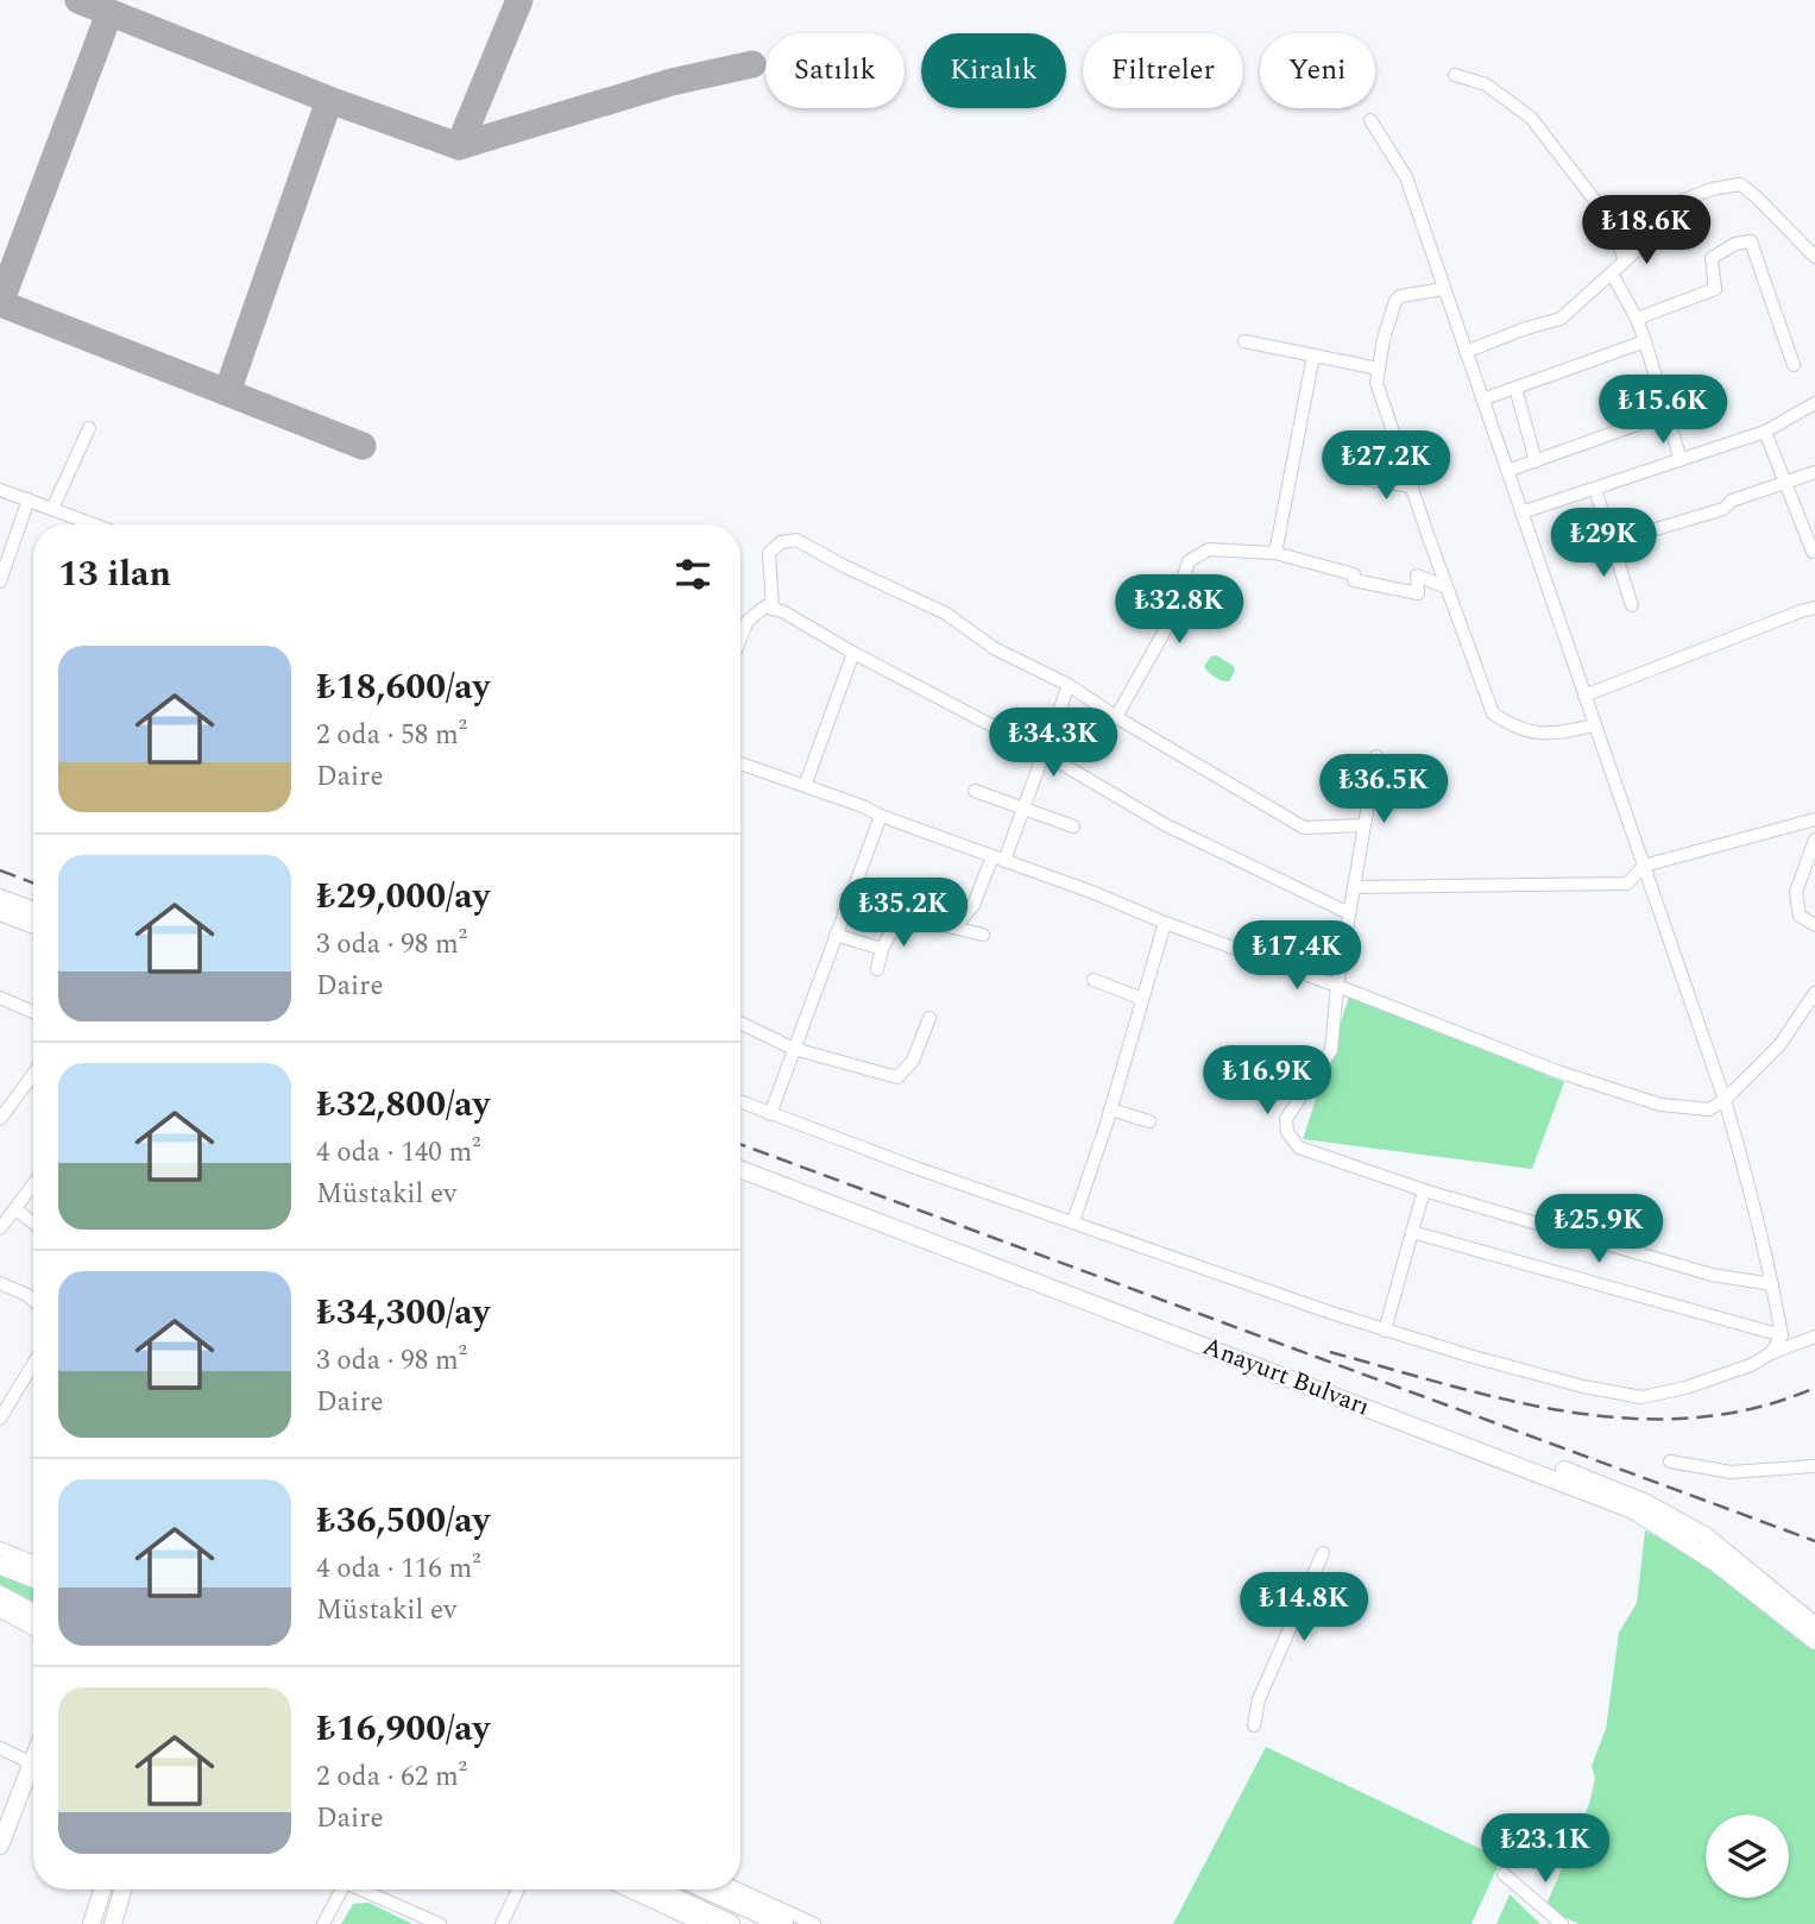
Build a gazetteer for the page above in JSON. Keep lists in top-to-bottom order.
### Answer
{
  "streets": {
    "main road": ["Anayurt Bulvarı"]
  },
  "page": {
    "chip": [
      "Satılık",
      "Kiralık",
      "Filtreler",
      "Yeni"
    ],
    "price": [
      "₺18.6K",
      "₺15.6K",
      "₺27.2K",
      "₺29K",
      "₺32.8K",
      "₺34.3K",
      "₺36.5K",
      "₺35.2K",
      "₺17.4K",
      "₺16.9K",
      "₺25.9K",
      "₺14.8K",
      "₺23.1K"
    ],
    "heading": "13 ilan",
    "list": [
      {
        "name": "₺18,600/ay",
        "note": "2 oda · 58 m² · Daire"
      },
      {
        "name": "₺29,000/ay",
        "note": "3 oda · 98 m² · Daire"
      },
      {
        "name": "₺32,800/ay",
        "note": "4 oda · 140 m² · Müstakil ev"
      },
      {
        "name": "₺34,300/ay",
        "note": "3 oda · 98 m² · Daire"
      },
      {
        "name": "₺36,500/ay",
        "note": "4 oda · 116 m² · Müstakil ev"
      },
      {
        "name": "₺16,900/ay",
        "note": "2 oda · 62 m² · Daire"
      }
    ]
  }
}
